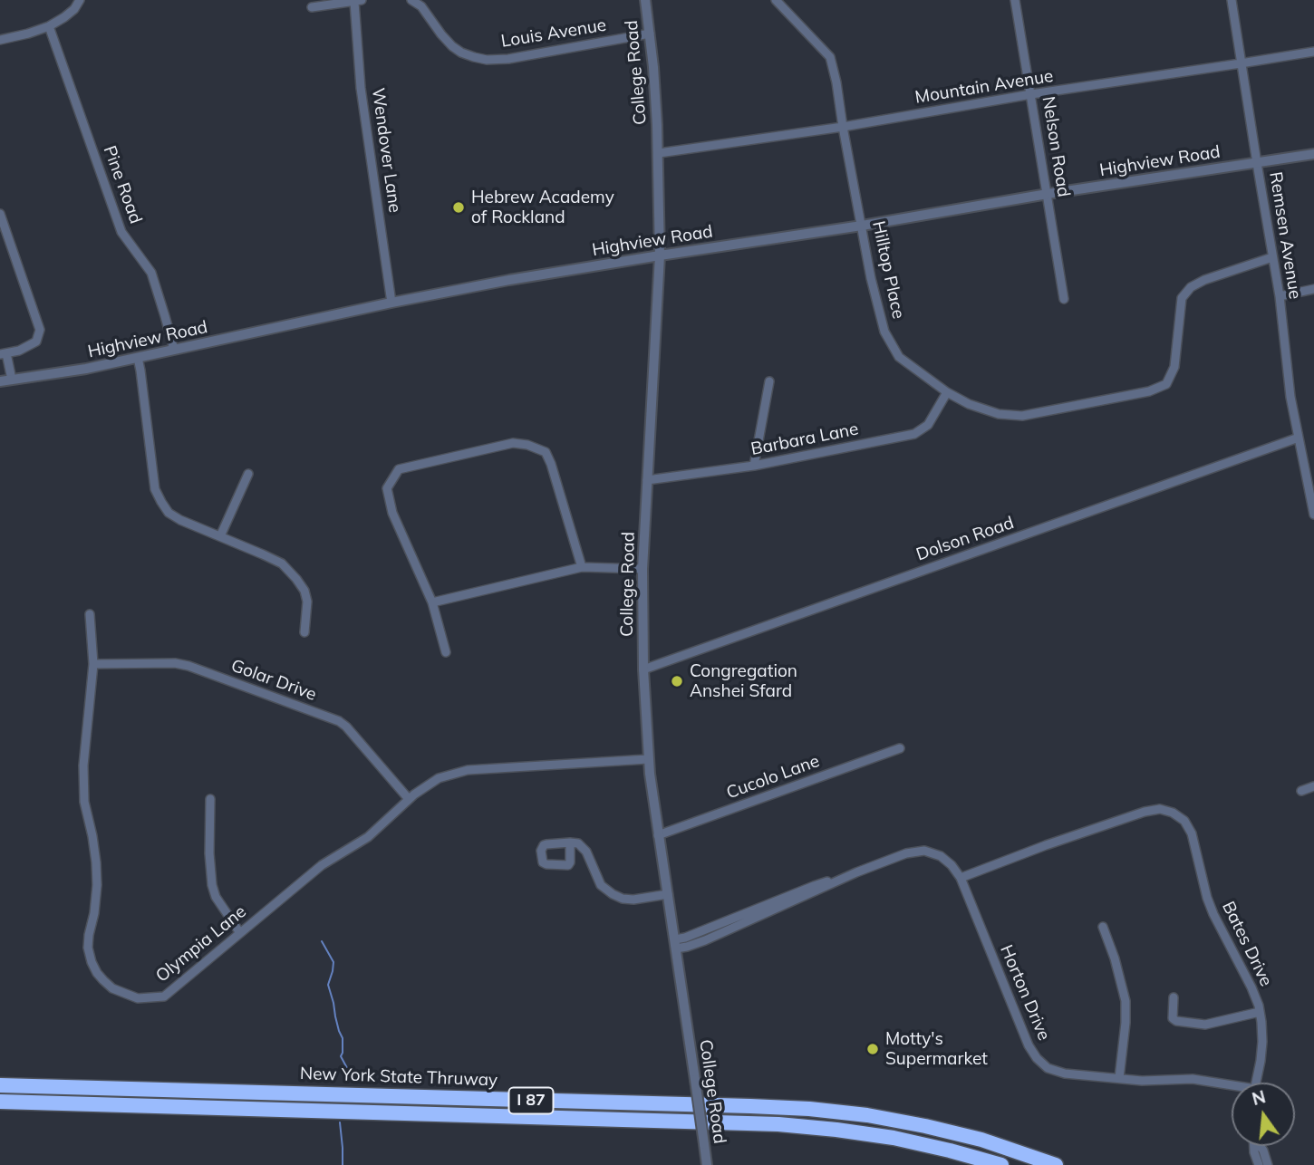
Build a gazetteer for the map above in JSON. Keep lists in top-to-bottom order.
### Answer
{
  "streets": {
    "highway": ["New York State Thruway", "I 87"],
    "street": [
      "Louis Avenue",
      "College Road",
      "Mountain Avenue",
      "Nelson Road",
      "Wendover Lane",
      "Highview Road",
      "Pine Road",
      "Remsen Avenue",
      "Hilltop Place",
      "Barbara Lane",
      "Dolson Road",
      "Golar Drive",
      "Cucolo Lane",
      "Olympia Lane",
      "Bates Drive",
      "Horton Drive"
    ]
  },
  "crossings": [
    ["Louis Avenue", "College Road"],
    ["College Road", "Mountain Avenue"],
    ["College Road", "Highview Road"],
    ["College Road", "Barbara Lane"],
    ["College Road", "Dolson Road"],
    ["College Road", "Cucolo Lane"],
    ["College Road", "Olympia Lane"],
    ["College Road", "Horton Drive"],
    ["Mountain Avenue", "Nelson Road"],
    ["Mountain Avenue", "Remsen Avenue"],
    ["Mountain Avenue", "Hilltop Place"],
    ["Nelson Road", "Highview Road"],
    ["Wendover Lane", "Highview Road"],
    ["Highview Road", "Pine Road"],
    ["Highview Road", "Remsen Avenue"],
    ["Highview Road", "Hilltop Place"],
    ["Remsen Avenue", "Hilltop Place"],
    ["Remsen Avenue", "Dolson Road"],
    ["Hilltop Place", "Barbara Lane"],
    ["Golar Drive", "Olympia Lane"],
    ["Bates Drive", "Horton Drive"]
  ],
  "places": ["Hebrew Academy of Rockland", "Congregation Anshei Sfard", "Motty's Supermarket"],
  "north": "top"
}
